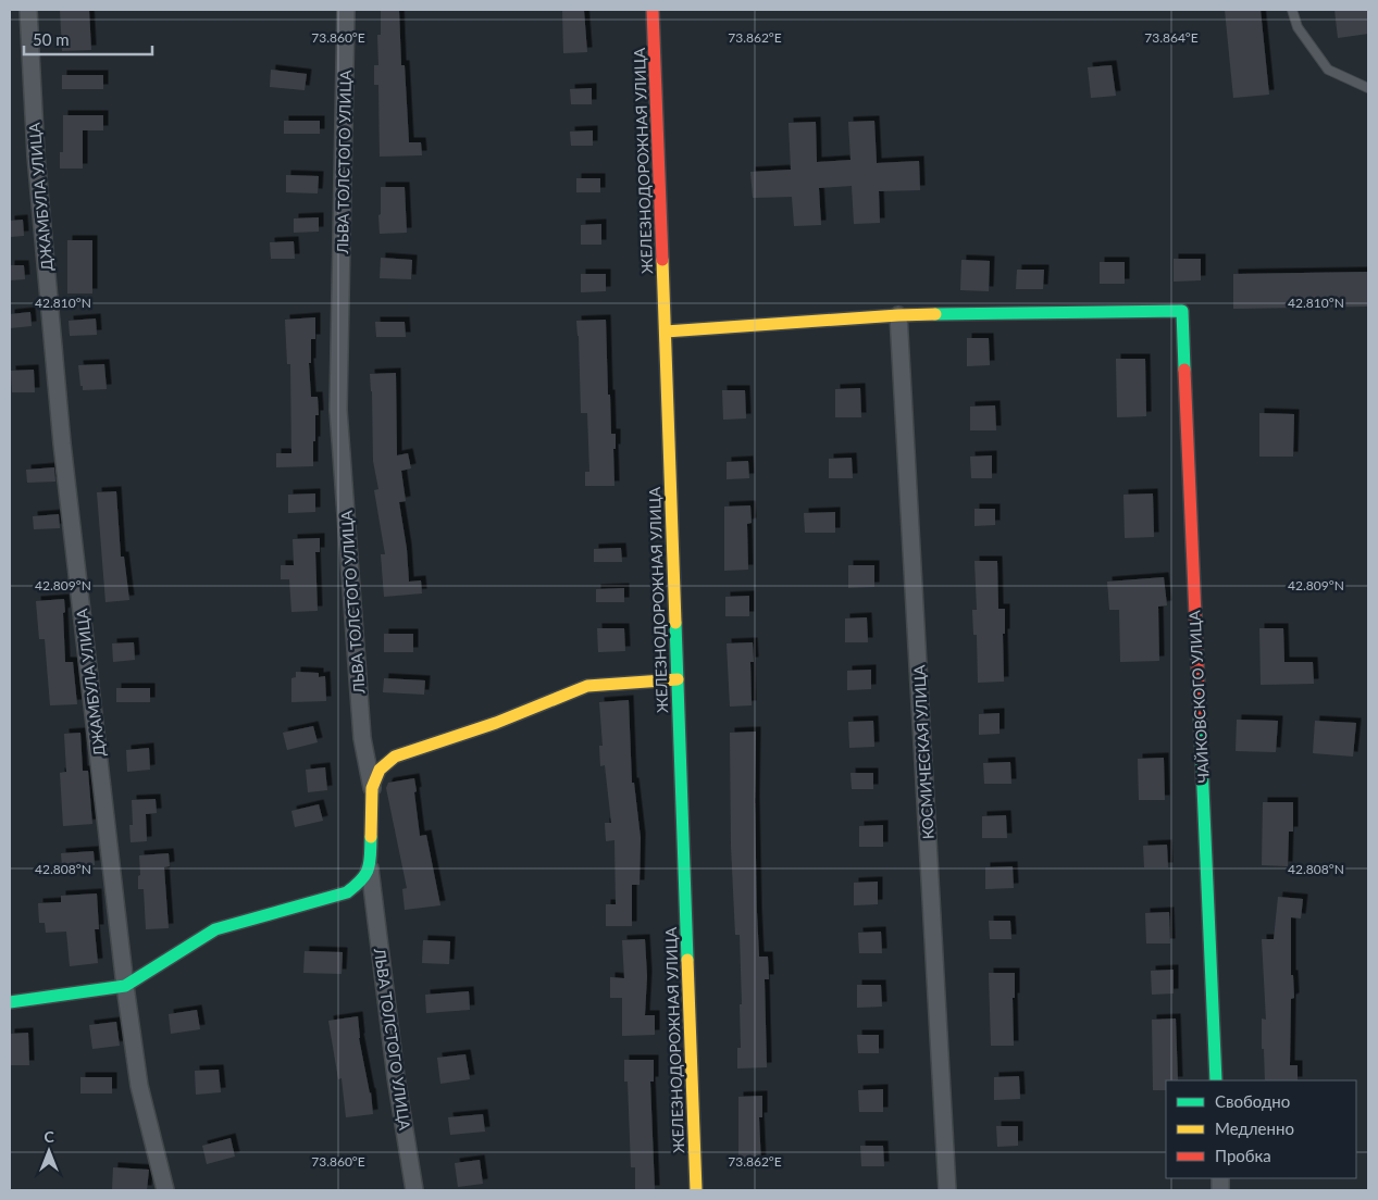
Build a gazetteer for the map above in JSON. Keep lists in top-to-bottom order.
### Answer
{
  "streets": {
    "street": [
      "ЖЕЛЕЗНОДОРОЖНАЯ УЛИЦА",
      "ЛЬВА ТОЛСТОГО УЛИЦА",
      "ДЖАМБУЛА УЛИЦА",
      "ЧАЙКОВСКОГО УЛИЦА",
      "КОСМИЧЕСКАЯ УЛИЦА"
    ]
  },
  "crossings": [
    ["ЧАЙКОВСКОГО УЛИЦА", "КОСМИЧЕСКАЯ УЛИЦА"]
  ],
  "legend": ["Свободно", "Медленно", "Пробка"],
  "scale_bar": "50 m",
  "north": "top",
  "coordinates": [
    "73.860°E",
    "73.862°E",
    "73.864°E",
    "42.810°N",
    "42.809°N",
    "42.808°N"
  ]
}
